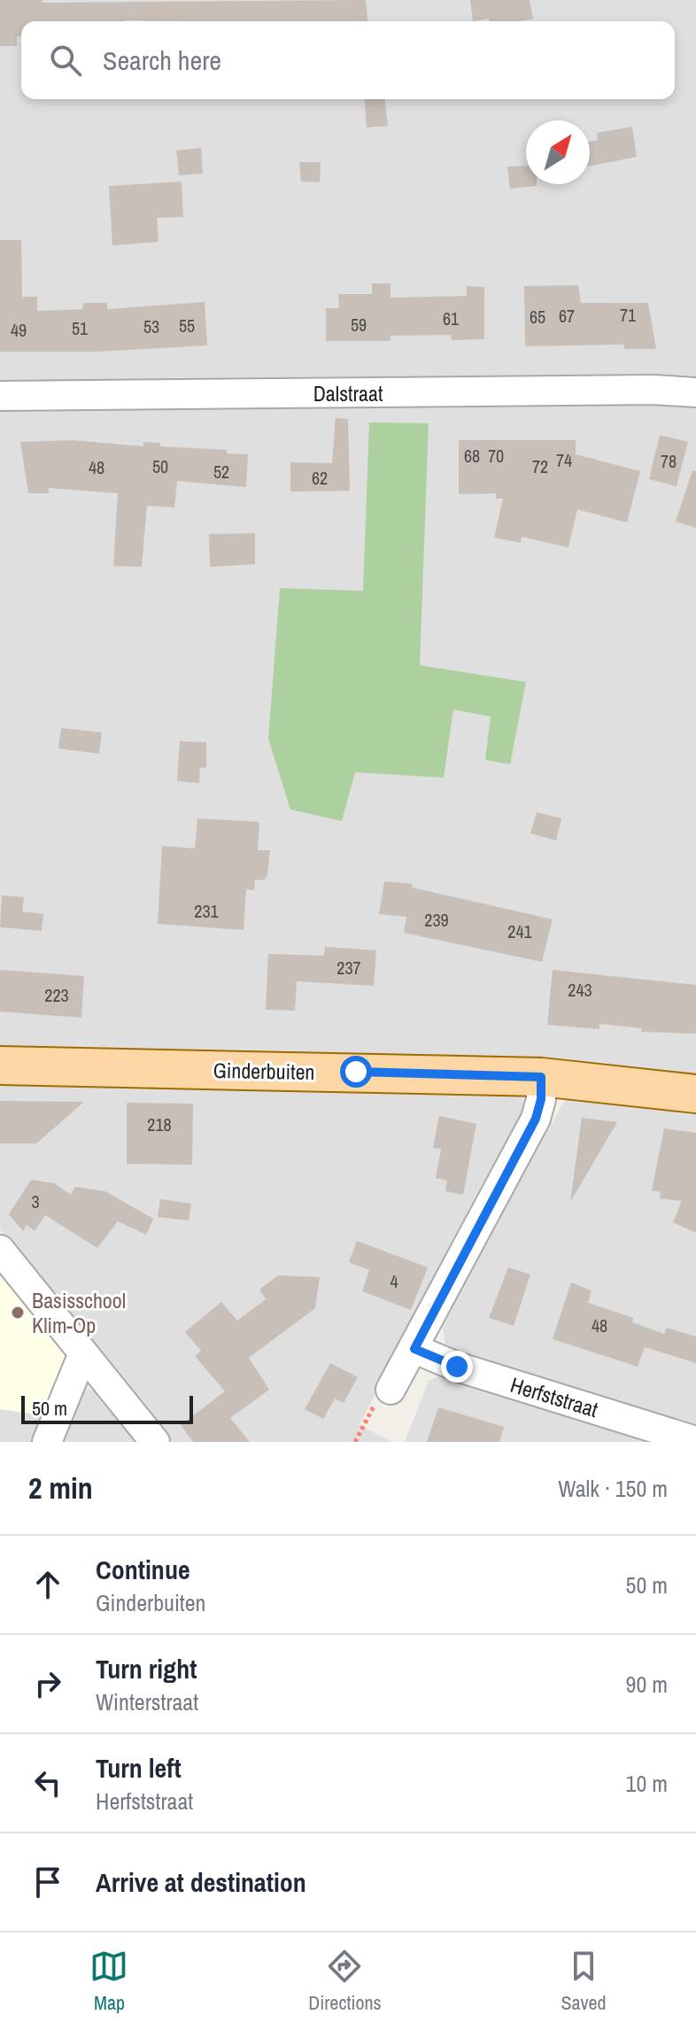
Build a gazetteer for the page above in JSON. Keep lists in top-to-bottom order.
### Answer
{
  "streets": {
    "main road": ["Ginderbuiten"],
    "street": ["Dalstraat", "Herfststraat"]
  },
  "places": ["Basisschool Klim-Op"],
  "house_numbers": [
    "71",
    "67",
    "65",
    "61",
    "59",
    "55",
    "53",
    "51",
    "49",
    "68",
    "70",
    "74",
    "78",
    "50",
    "72",
    "48",
    "52",
    "62",
    "231",
    "239",
    "241",
    "237",
    "243",
    "223",
    "218",
    "3",
    "4",
    "48"
  ],
  "scale_bar": "50 m",
  "north": "top right",
  "page": {
    "search": "Search here",
    "scale": "50 m",
    "heading": ["2 min", "Walk · 150 m"],
    "list": [
      ["Continue", "Ginderbuiten", "50 m"],
      ["Turn right", "Winterstraat", "90 m"],
      ["Turn left", "Herfststraat", "10 m"],
      "Arrive at destination"
    ],
    "nav": ["Map", "Directions", "Saved"]
  }
}
